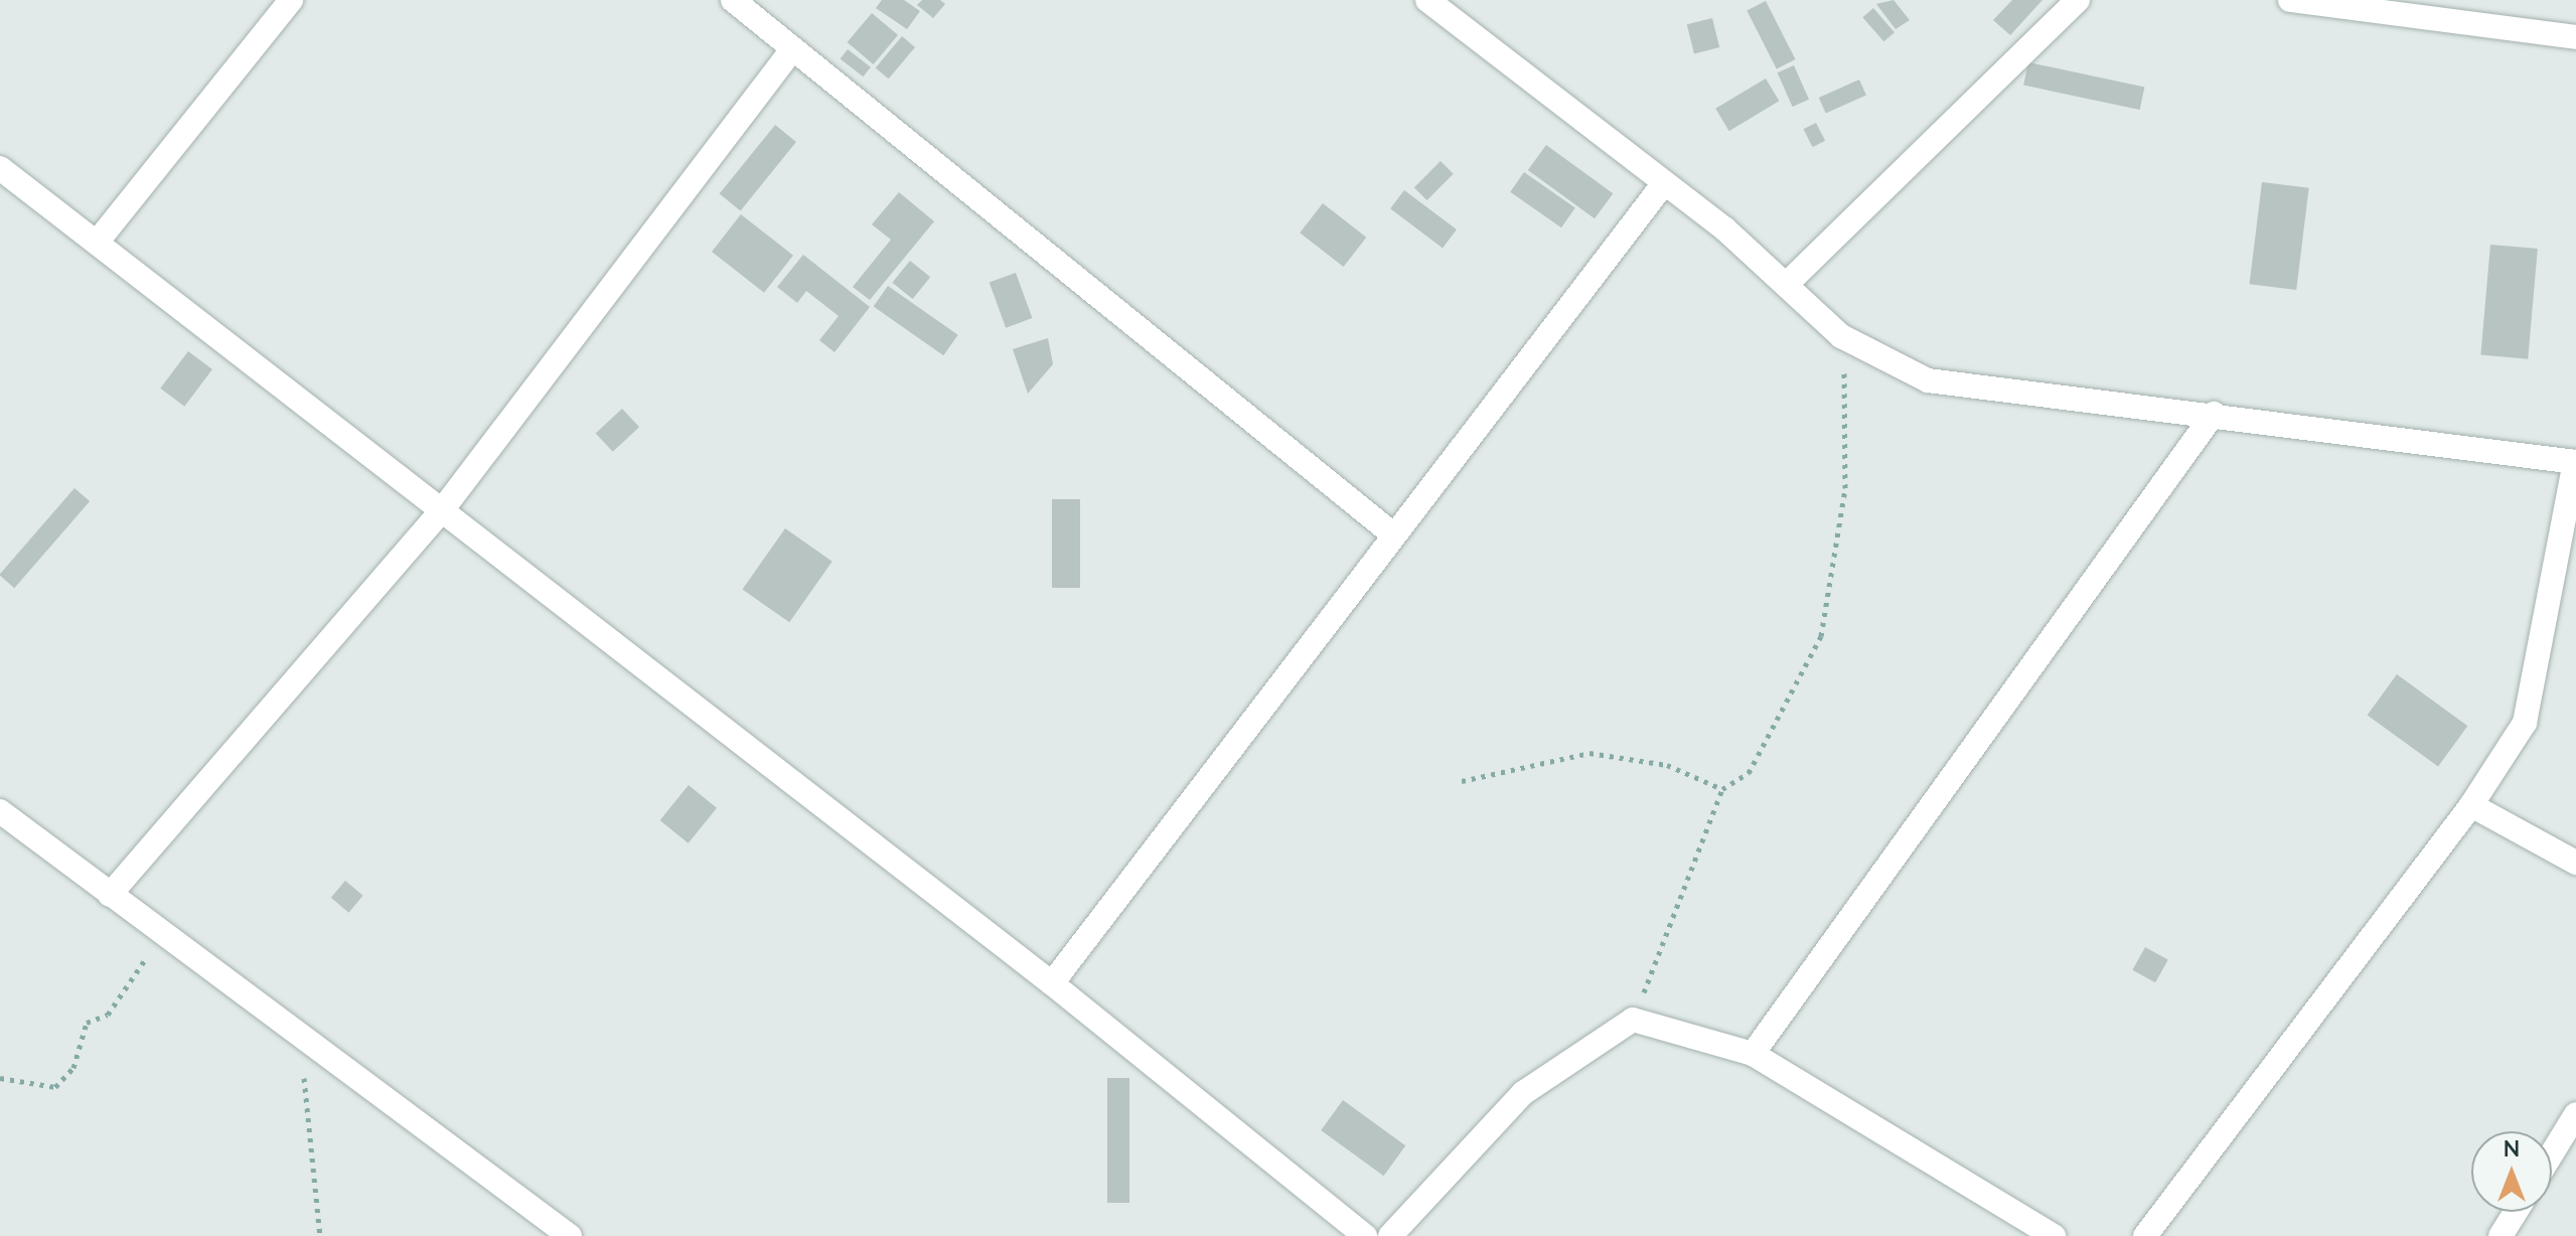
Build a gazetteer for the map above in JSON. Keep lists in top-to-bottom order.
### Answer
{
  "north": "top"
}
